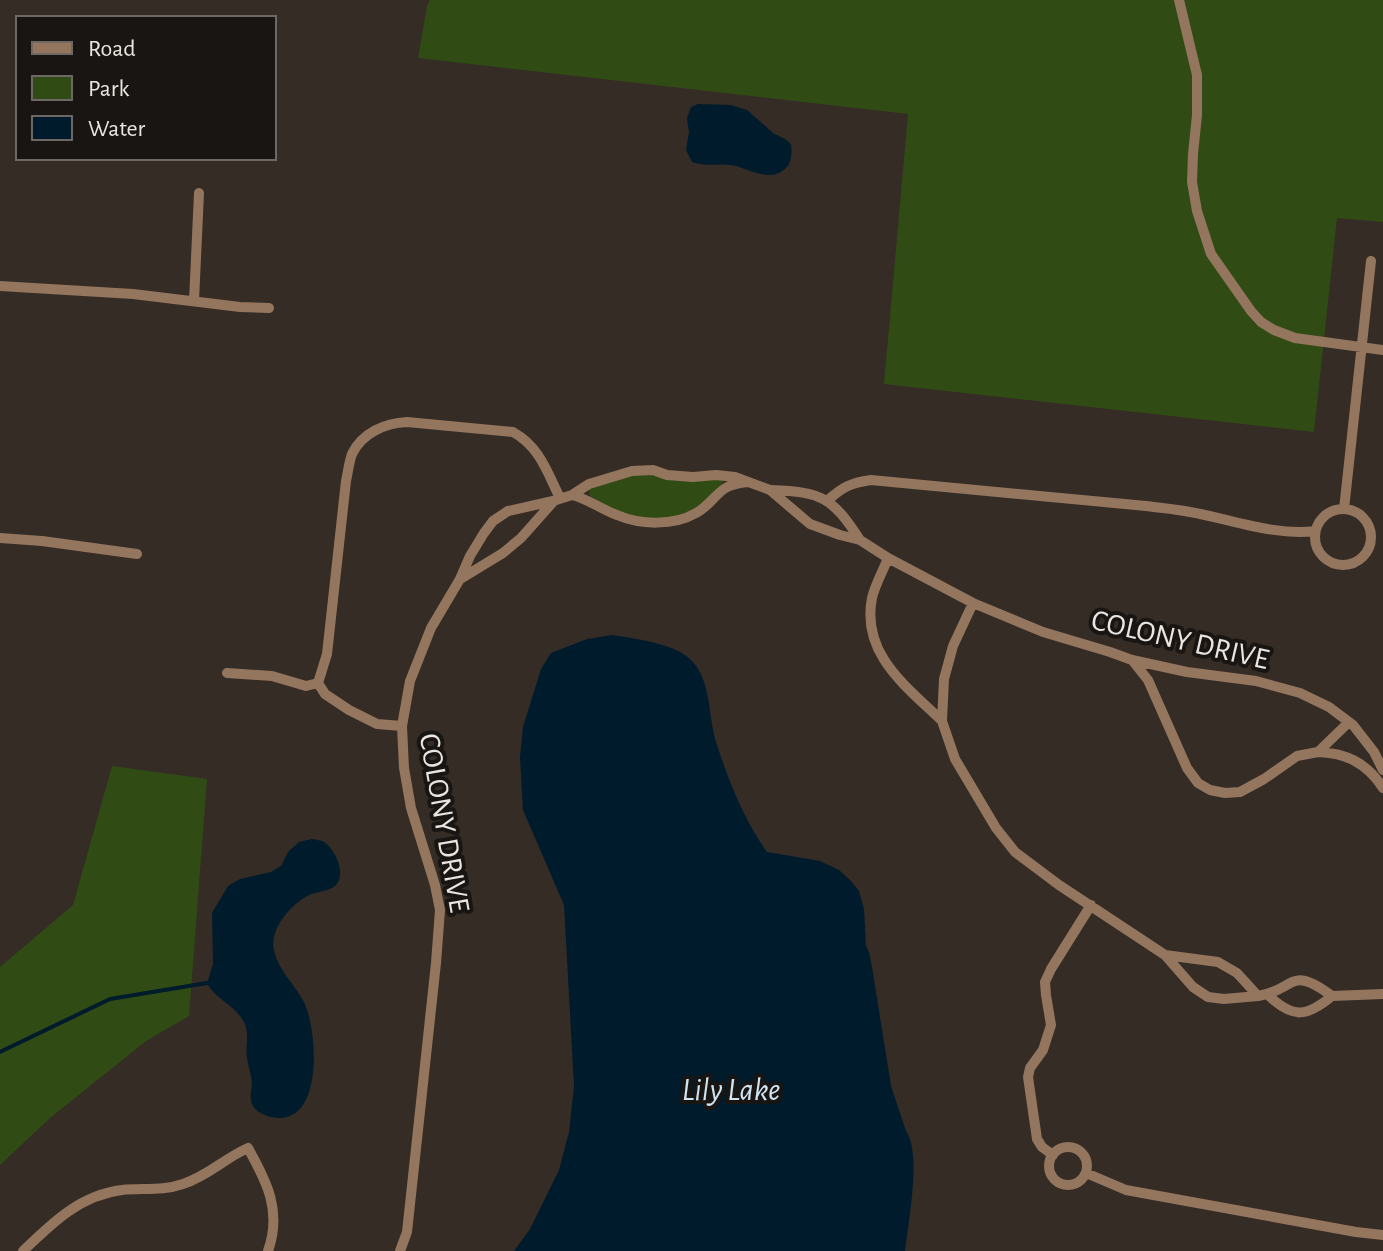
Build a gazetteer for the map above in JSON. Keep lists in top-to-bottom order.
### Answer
{
  "streets": {
    "street": ["COLONY DRIVE"]
  },
  "water": ["Lily Lake"],
  "legend": ["Road", "Park", "Water"]
}
